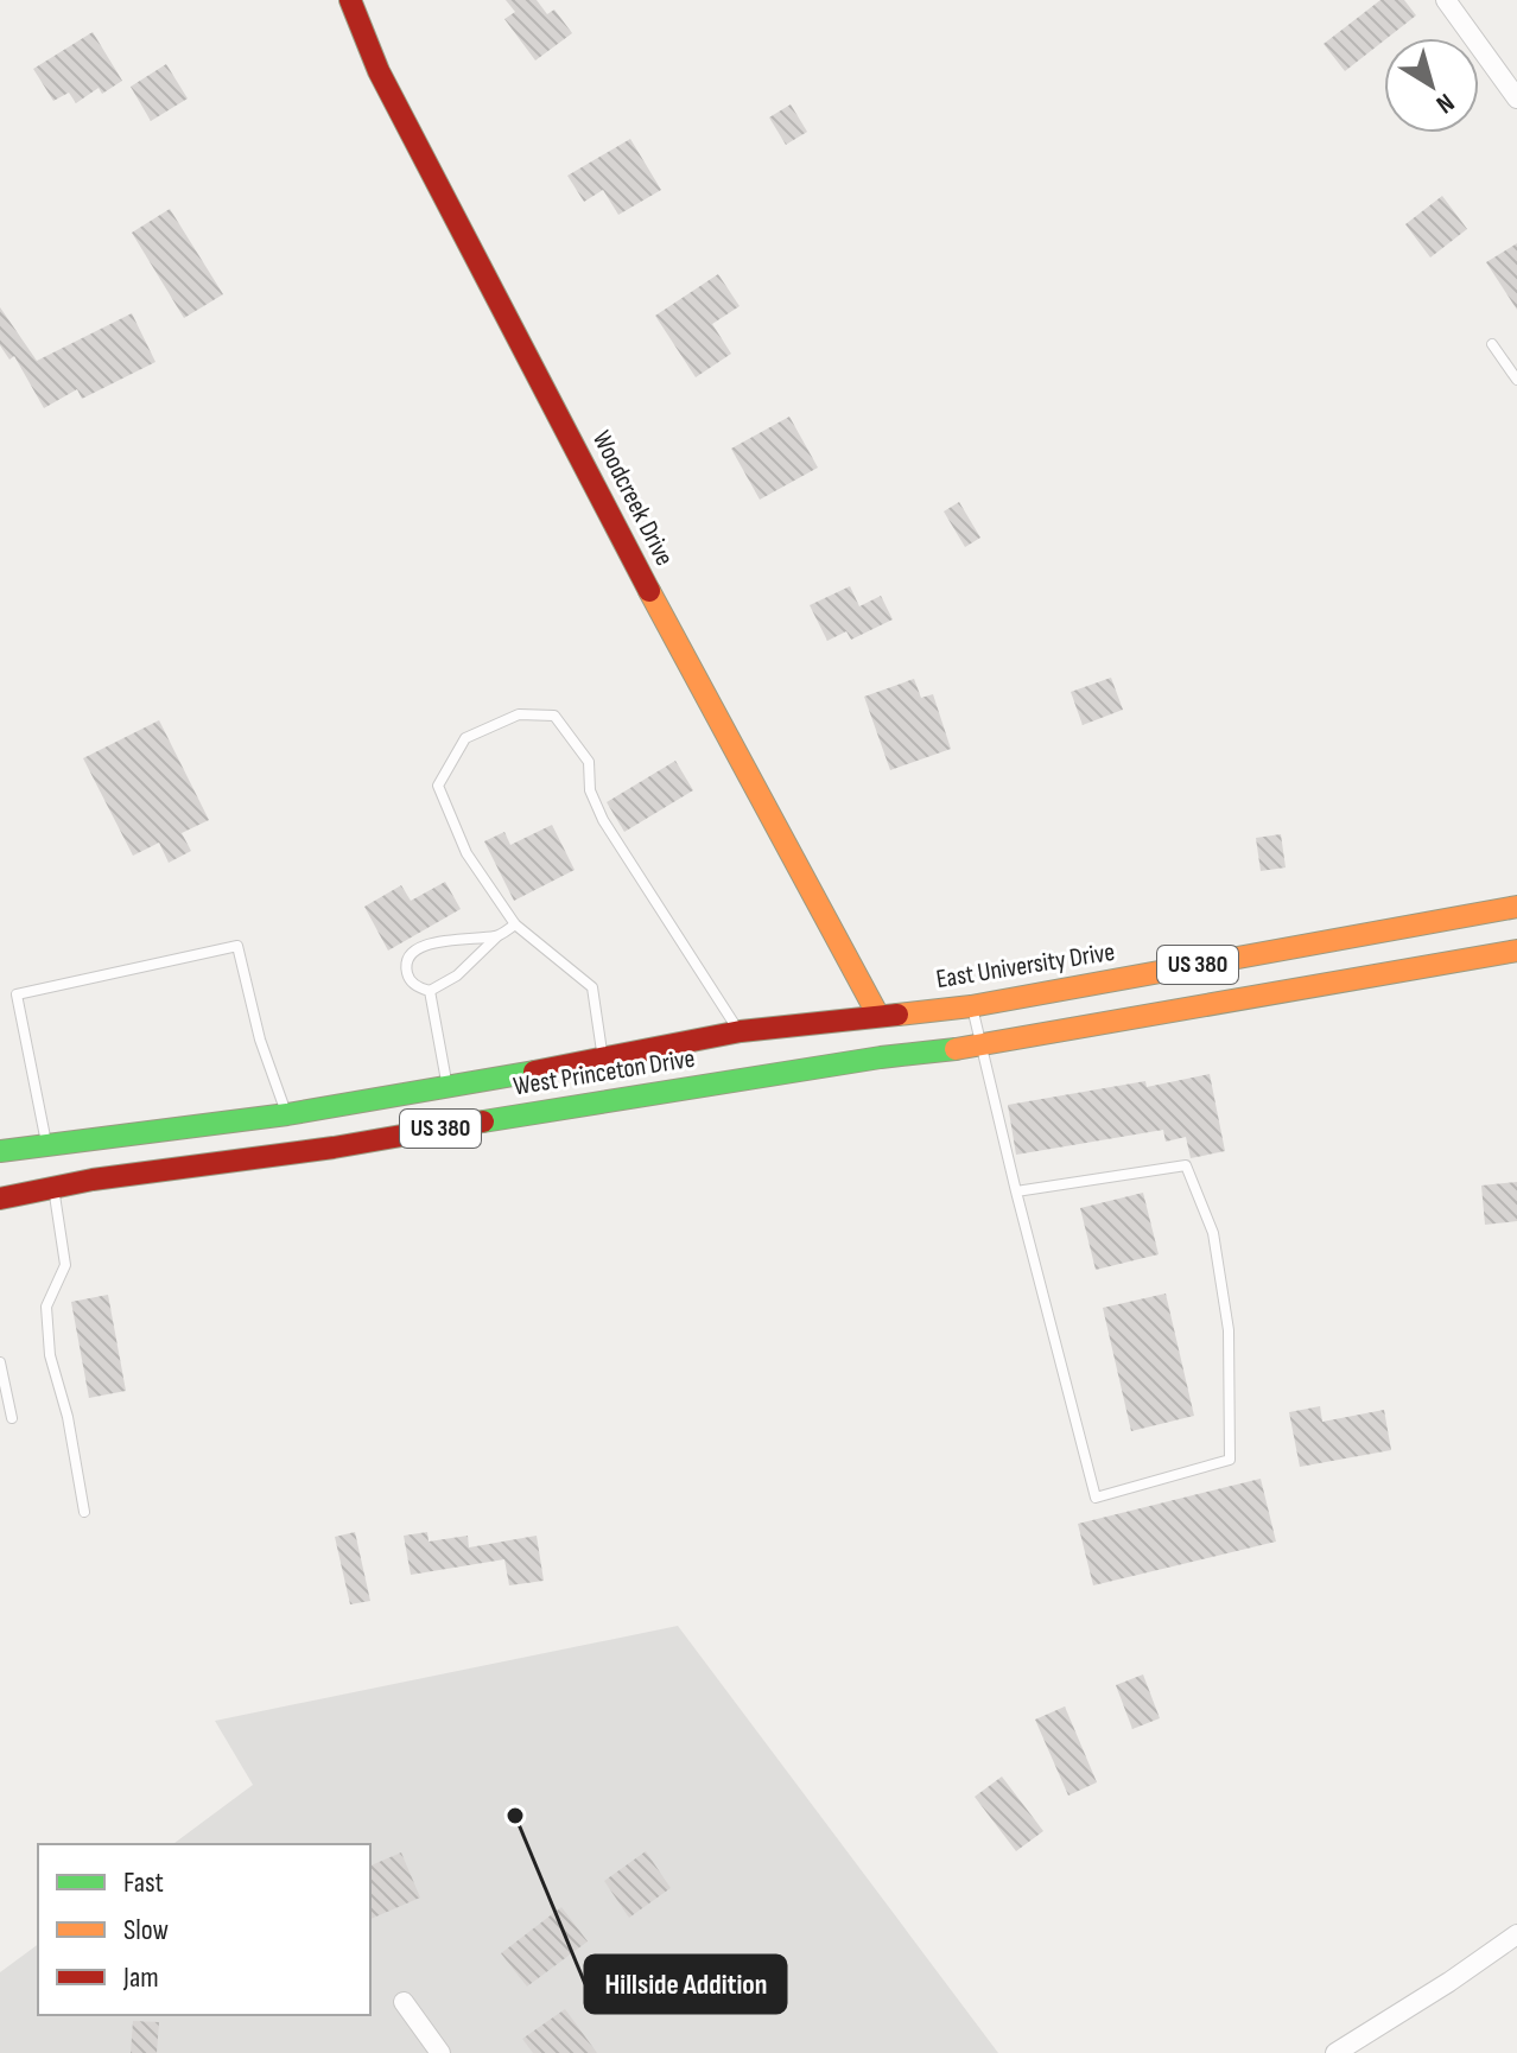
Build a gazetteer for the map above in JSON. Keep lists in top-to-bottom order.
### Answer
{
  "streets": {
    "main road": [
      "Woodcreek Drive",
      "US 380",
      "East University Drive",
      "West Princeton Drive"
    ]
  },
  "crossings": [
    ["Woodcreek Drive", "East University Drive"],
    ["Woodcreek Drive", "West Princeton Drive"],
    ["US 380", "West Princeton Drive"],
    ["East University Drive", "West Princeton Drive"]
  ],
  "places": ["Hillside Addition"],
  "legend": ["Fast", "Slow", "Jam"],
  "north": "bottom right"
}
